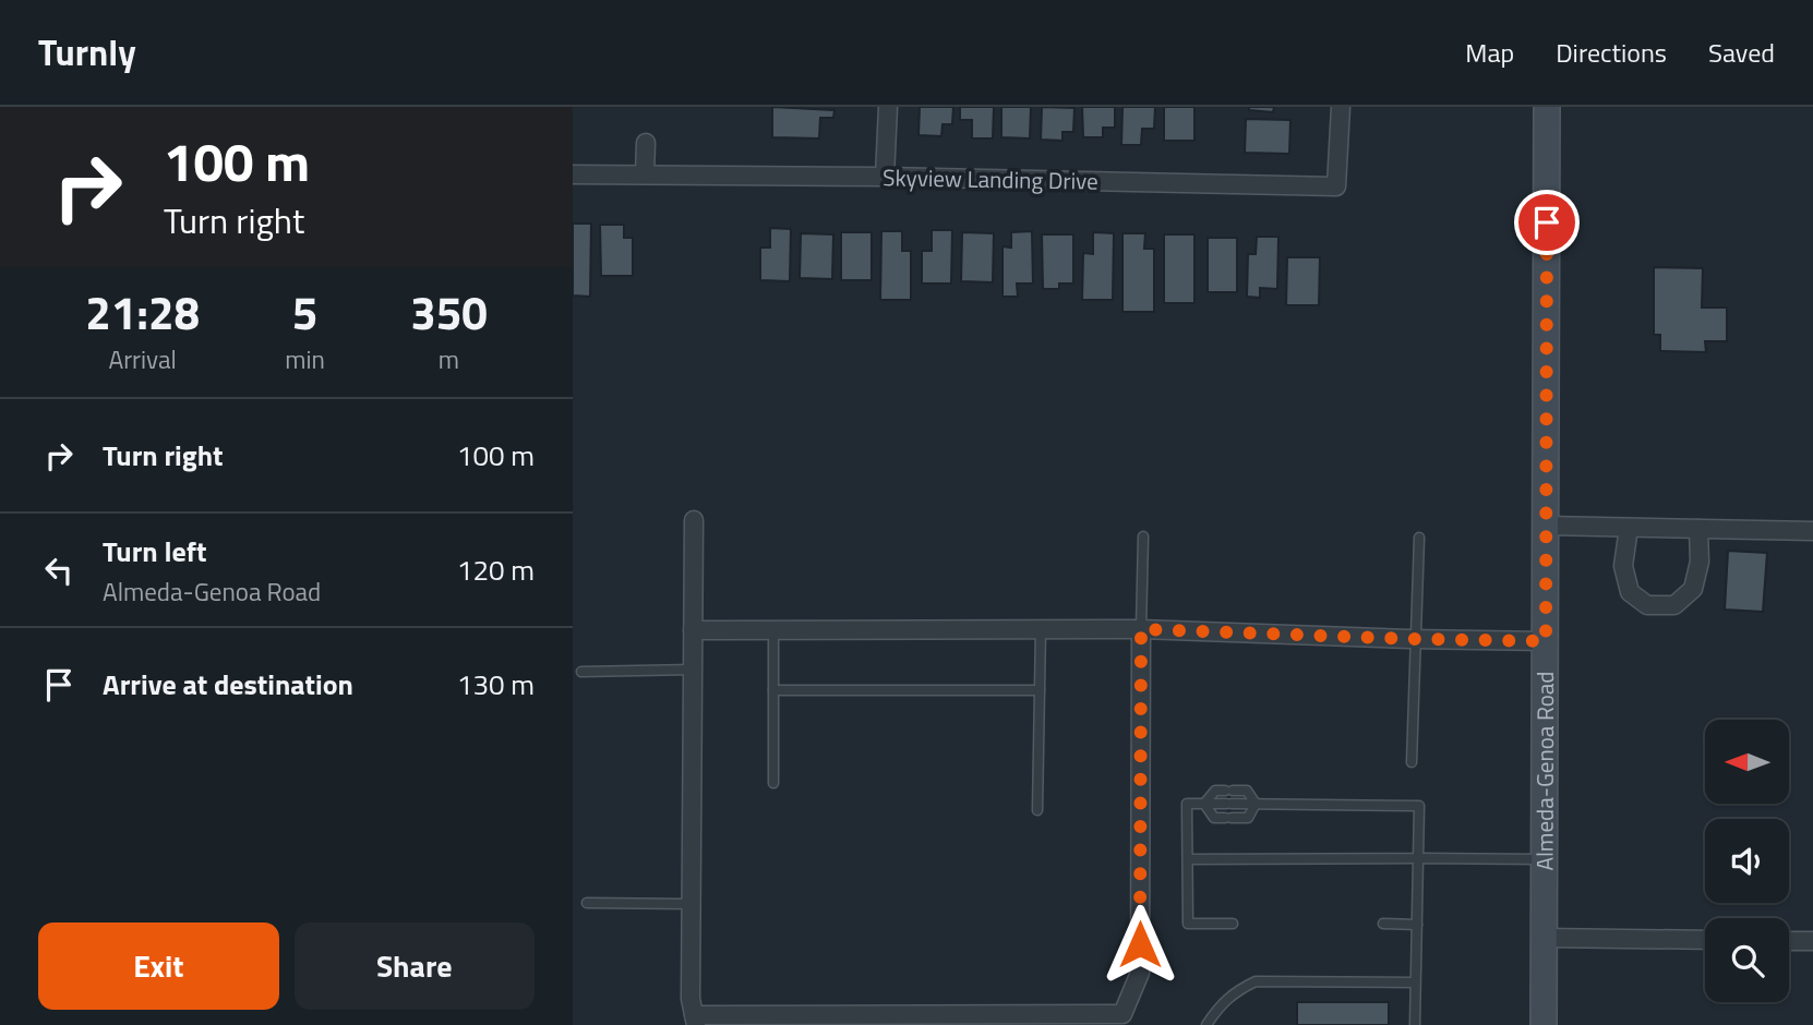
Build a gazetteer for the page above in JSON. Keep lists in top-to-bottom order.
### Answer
{
  "streets": {
    "main road": ["Almeda-Genoa Road"],
    "street": ["Skyview Landing Drive"]
  },
  "north": "left",
  "page": {
    "header": "Turnly",
    "nav": ["Map", "Directions", "Saved"],
    "turn": ["100 m", "Turn right"],
    "eta": [
      "21:28",
      "Arrival",
      "5",
      "min",
      "350",
      "m"
    ],
    "list": [
      {
        "name": "Turn right",
        "value": "100 m"
      },
      {
        "name": "Turn left",
        "note": "Almeda-Genoa Road",
        "value": "120 m"
      },
      {
        "name": "Arrive at destination",
        "value": "130 m"
      }
    ],
    "buttons": ["Exit", "Share"]
  }
}
